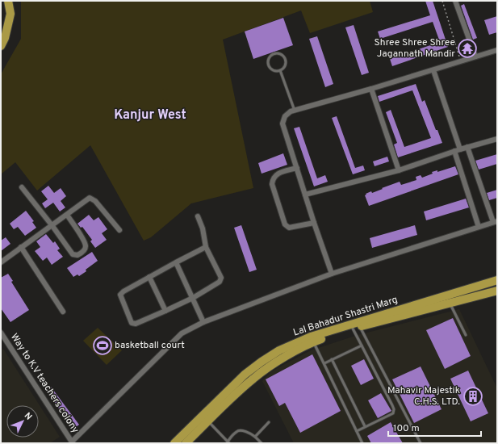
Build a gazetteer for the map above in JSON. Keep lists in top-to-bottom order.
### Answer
{
  "streets": {
    "main road": ["Lal Bahadur Shastri Marg"],
    "street": ["Way to K.V teachers colony"]
  },
  "districts": ["Kanjur West"],
  "places": {
    "temple": ["Shree Shree Shree Jagannath Mandir"],
    "sports": ["basketball court"],
    "building": ["Mahavir Majestik C.H.S. LTD."]
  },
  "scale_bar": "100 m",
  "north": "top right"
}
